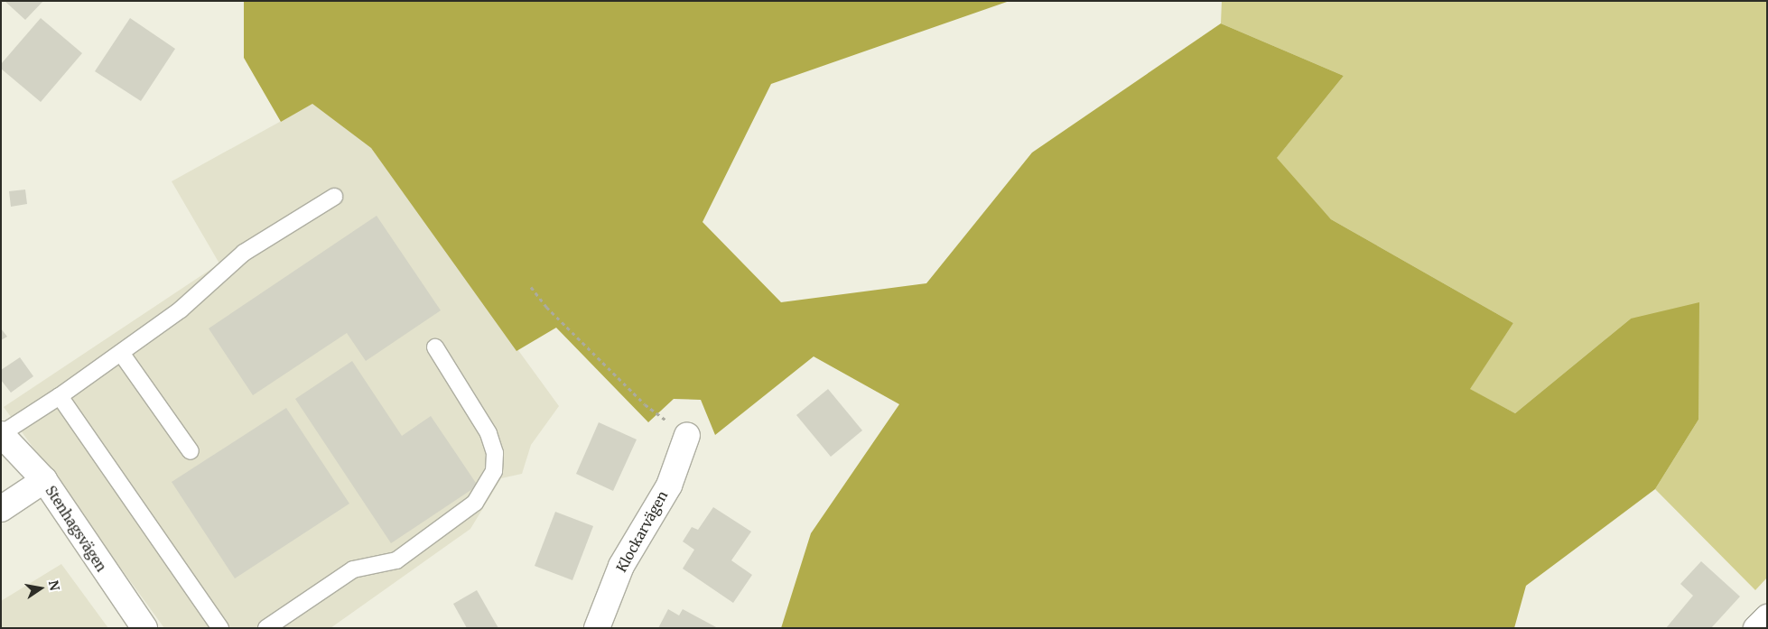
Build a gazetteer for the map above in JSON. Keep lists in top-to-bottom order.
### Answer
{
  "streets": {
    "street": ["Stenhagsvägen", "Klockarvägen"]
  },
  "north": "right"
}
